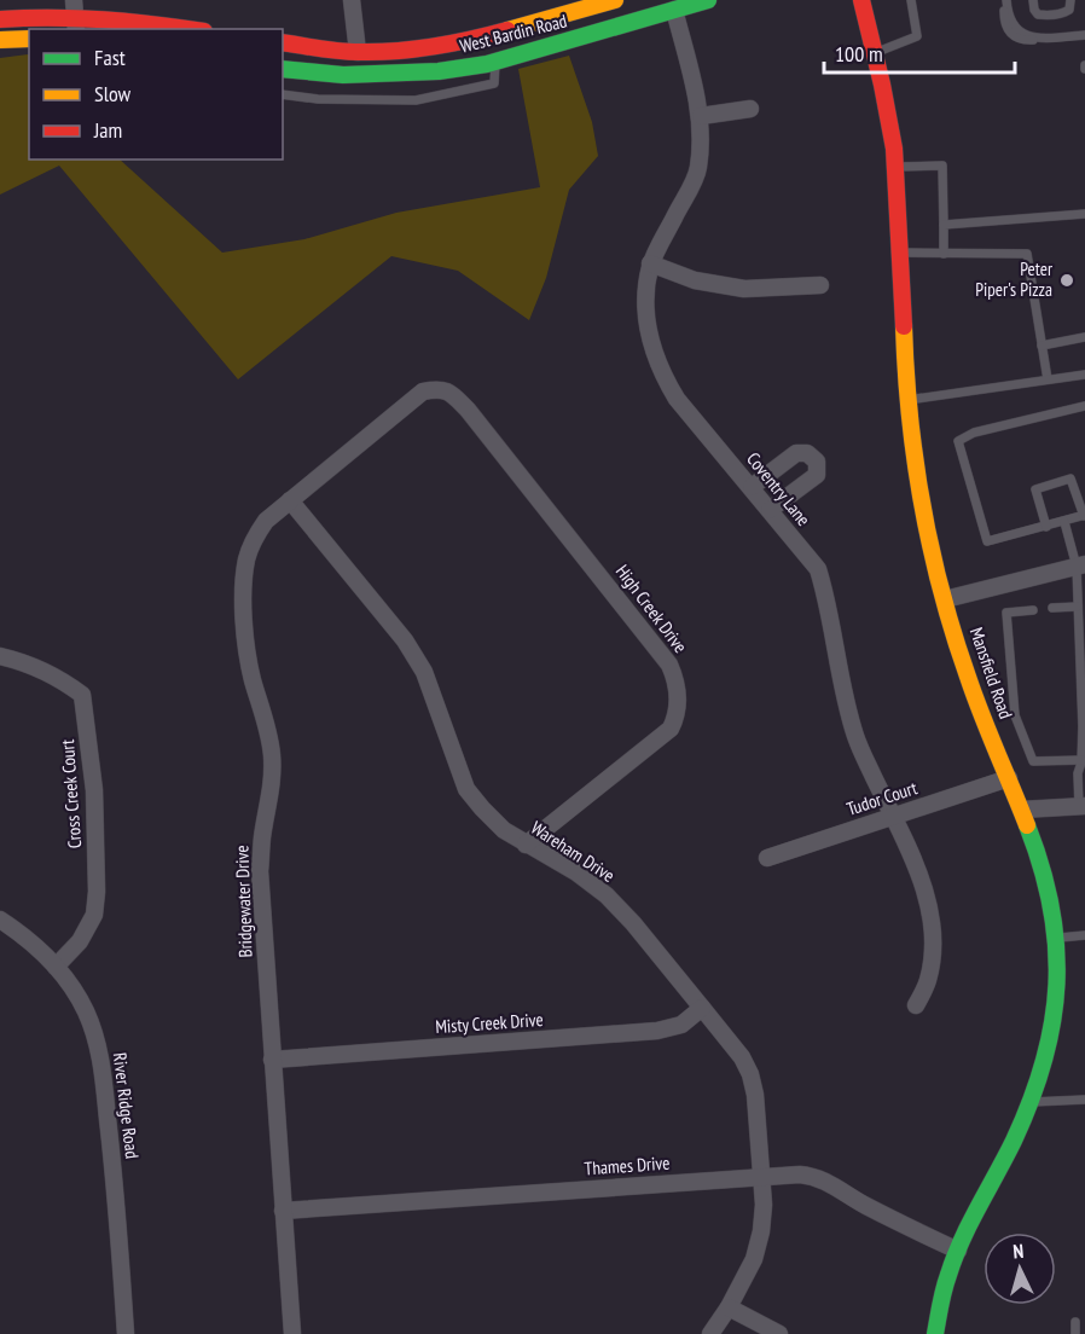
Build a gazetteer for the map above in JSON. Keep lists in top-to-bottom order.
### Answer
{
  "streets": {
    "street": [
      "West Bardin Road",
      "Coventry Lane",
      "High Creek Drive",
      "Mansfield Road",
      "Cross Creek Court",
      "Tudor Court",
      "Wareham Drive",
      "Bridgewater Drive",
      "Misty Creek Drive",
      "River Ridge Road",
      "Thames Drive"
    ]
  },
  "crossings": [
    ["West Bardin Road", "Coventry Lane"],
    ["Coventry Lane", "Tudor Court"],
    ["High Creek Drive", "Wareham Drive"],
    ["High Creek Drive", "Bridgewater Drive"],
    ["Mansfield Road", "Tudor Court"],
    ["Mansfield Road", "Thames Drive"],
    ["Cross Creek Court", "River Ridge Road"],
    ["Wareham Drive", "Bridgewater Drive"],
    ["Wareham Drive", "Misty Creek Drive"],
    ["Wareham Drive", "Thames Drive"],
    ["Bridgewater Drive", "Misty Creek Drive"],
    ["Bridgewater Drive", "Thames Drive"]
  ],
  "places": ["Peter Piper's Pizza"],
  "legend": ["Fast", "Slow", "Jam"],
  "scale_bar": "100 m",
  "north": "top"
}
